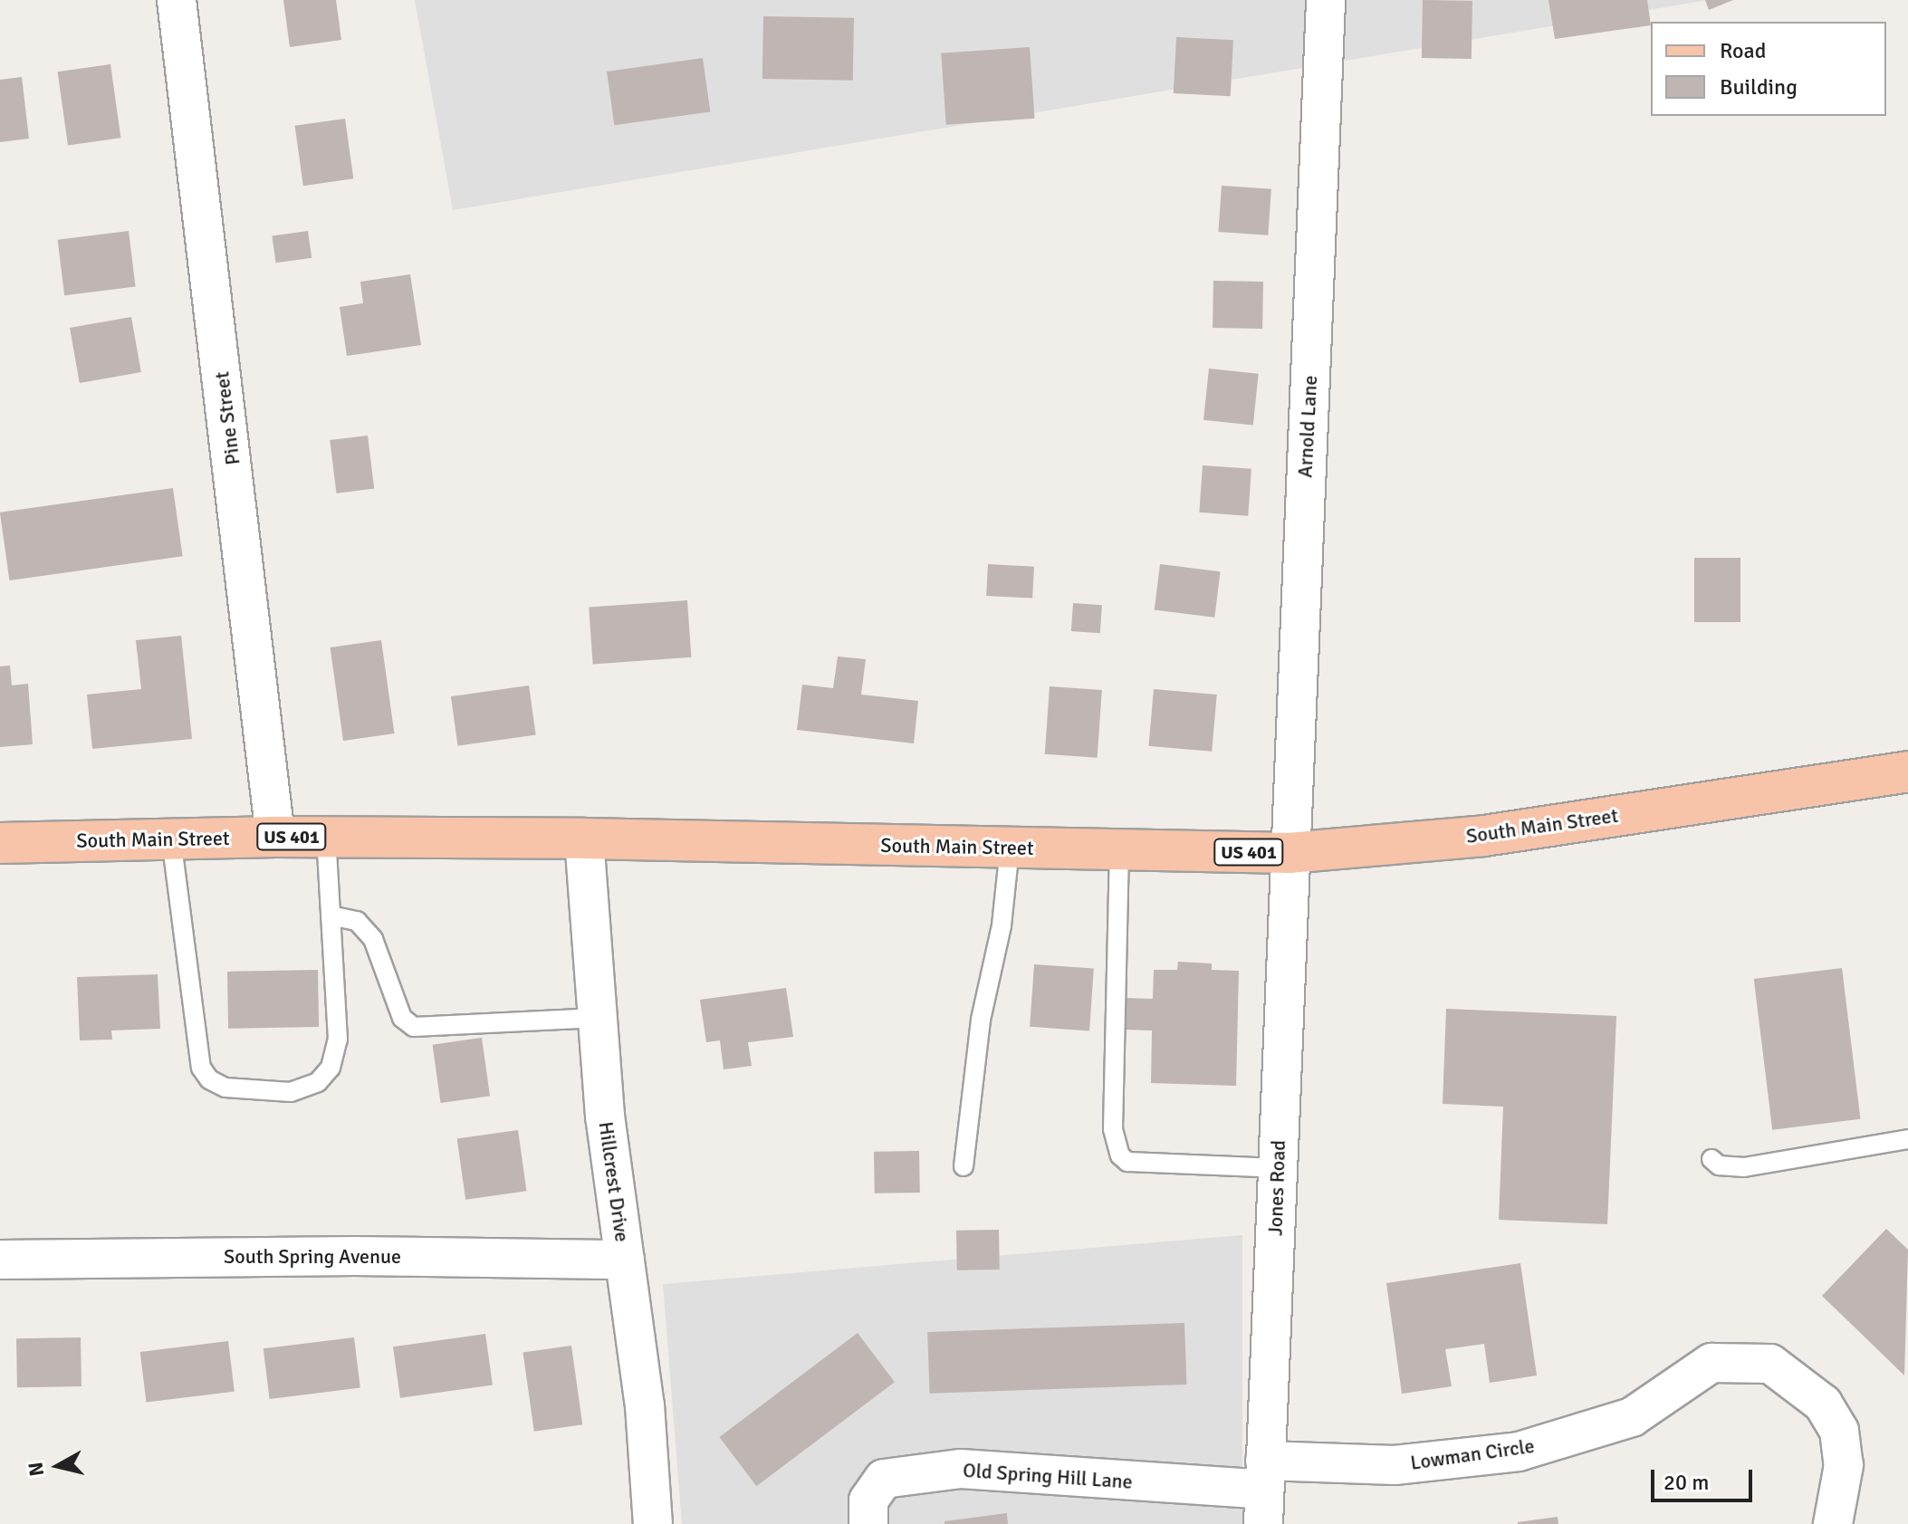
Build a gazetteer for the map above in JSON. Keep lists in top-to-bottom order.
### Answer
{
  "streets": {
    "main road": ["South Main Street", "US 401"],
    "street": [
      "Pine Street",
      "Arnold Lane",
      "Hillcrest Drive",
      "Jones Road",
      "South Spring Avenue",
      "Lowman Circle",
      "Old Spring Hill Lane"
    ]
  },
  "crossings": [
    ["Pine Street", "South Main Street"],
    ["Arnold Lane", "South Main Street"],
    ["Arnold Lane", "Jones Road"],
    ["South Main Street", "Hillcrest Drive"],
    ["South Main Street", "Jones Road"],
    ["Hillcrest Drive", "South Spring Avenue"],
    ["Jones Road", "Lowman Circle"],
    ["Jones Road", "Old Spring Hill Lane"],
    ["Lowman Circle", "Old Spring Hill Lane"]
  ],
  "legend": ["Road", "Building"],
  "scale_bar": "20 m",
  "north": "left"
}
